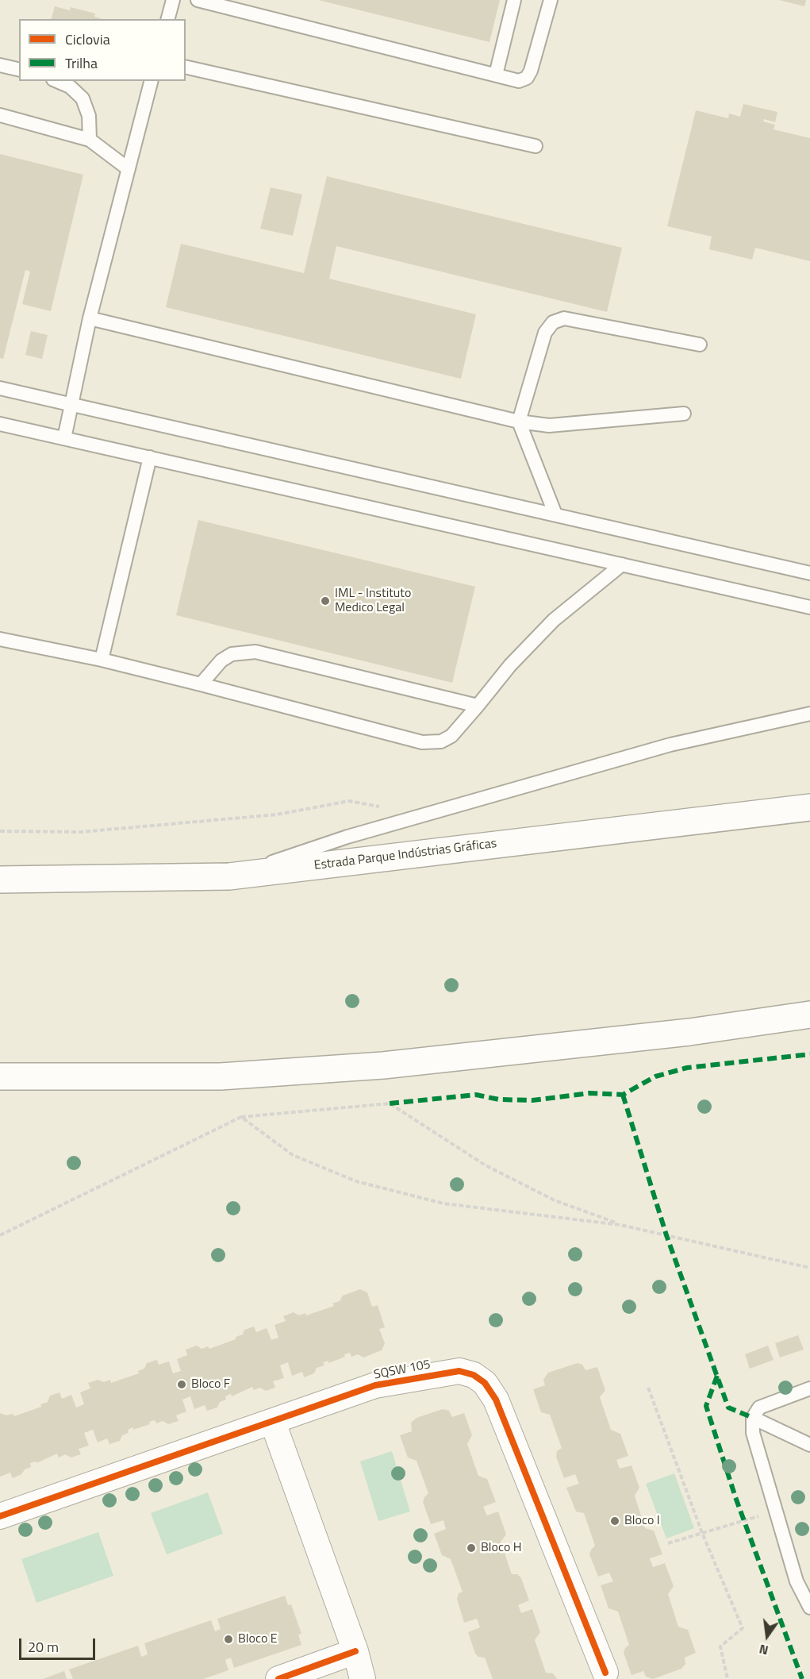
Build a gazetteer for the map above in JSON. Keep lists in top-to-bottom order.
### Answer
{
  "streets": {
    "main road": ["Estrada Parque Indústrias Gráficas"],
    "street": ["SQSW 105"]
  },
  "places": [
    "IML - Instituto Medico Legal",
    "Bloco F",
    "Bloco I",
    "Bloco H",
    "Bloco E"
  ],
  "legend": ["Ciclovia", "Trilha"],
  "scale_bar": "20 m",
  "north": "bottom"
}
